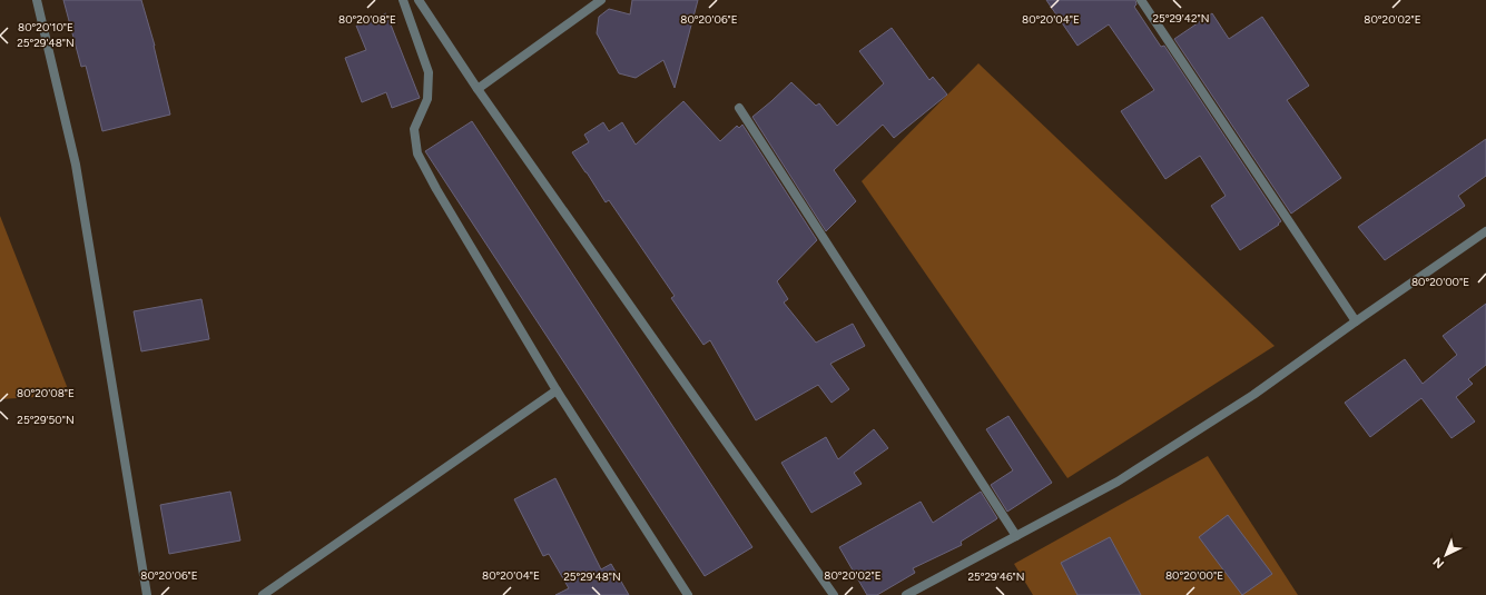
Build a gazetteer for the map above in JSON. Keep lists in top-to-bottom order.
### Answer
{
  "north": "bottom left",
  "coordinates": [
    "25°29'42\"N",
    "80°20'02\"E",
    "80°20'08\"E",
    "80°20'06\"E",
    "80°20'04\"E",
    "80°20'10\"E",
    "25°29'48\"N",
    "80°20'00\"E",
    "25°29'50\"N",
    "25°29'46\"N"
  ]
}
